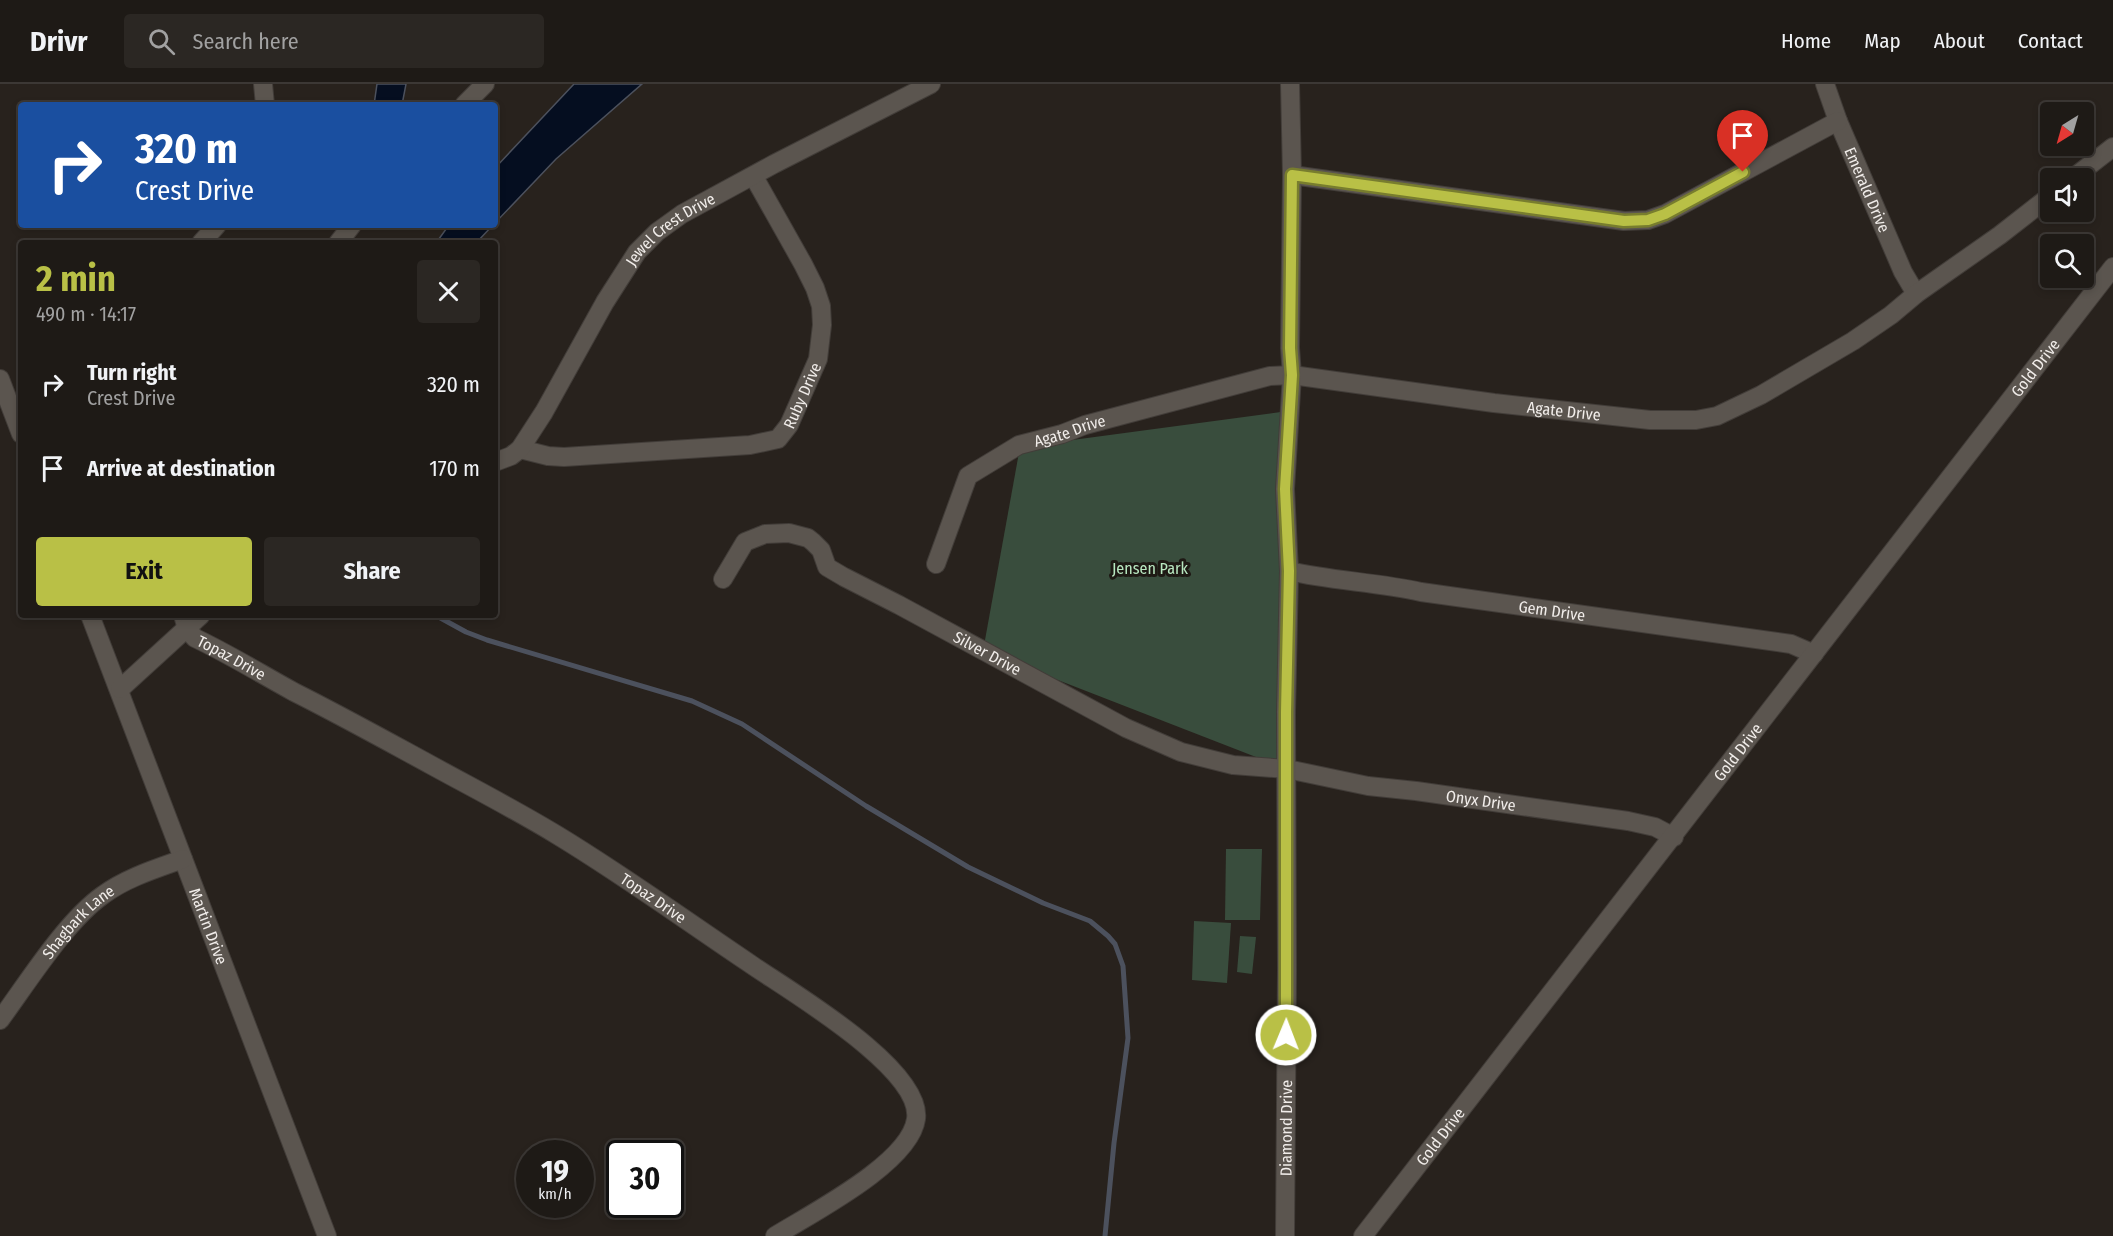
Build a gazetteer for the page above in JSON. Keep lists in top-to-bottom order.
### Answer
{
  "streets": {
    "street": [
      "Emerald Drive",
      "Jewel Crest Drive",
      "Gold Drive",
      "Ruby Drive",
      "Agate Drive",
      "Gem Drive",
      "Silver Drive",
      "Topaz Drive",
      "Onyx Drive",
      "Shagbark Lane",
      "Martin Drive",
      "Diamond Drive"
    ]
  },
  "crossings": [
    ["Emerald Drive", "Agate Drive"],
    ["Jewel Crest Drive", "Ruby Drive"],
    ["Gold Drive", "Gem Drive"],
    ["Gold Drive", "Onyx Drive"],
    ["Agate Drive", "Diamond Drive"],
    ["Gem Drive", "Diamond Drive"],
    ["Silver Drive", "Onyx Drive"],
    ["Silver Drive", "Diamond Drive"],
    ["Onyx Drive", "Diamond Drive"],
    ["Shagbark Lane", "Martin Drive"]
  ],
  "parks": ["Jensen Park"],
  "north": "bottom left",
  "page": {
    "header": "Drivr",
    "search": "Search here",
    "nav": [
      "Home",
      "Map",
      "About",
      "Contact"
    ],
    "turn": ["320 m", "Crest Drive"],
    "heading": ["2 min", "490 m · 14:17"],
    "list": [
      {
        "name": "Turn right",
        "note": "Crest Drive",
        "value": "320 m"
      },
      {
        "name": "Arrive at destination",
        "value": "170 m"
      }
    ],
    "buttons": ["Exit", "Share"],
    "speed": "19 km/h",
    "limit": "30"
  }
}
